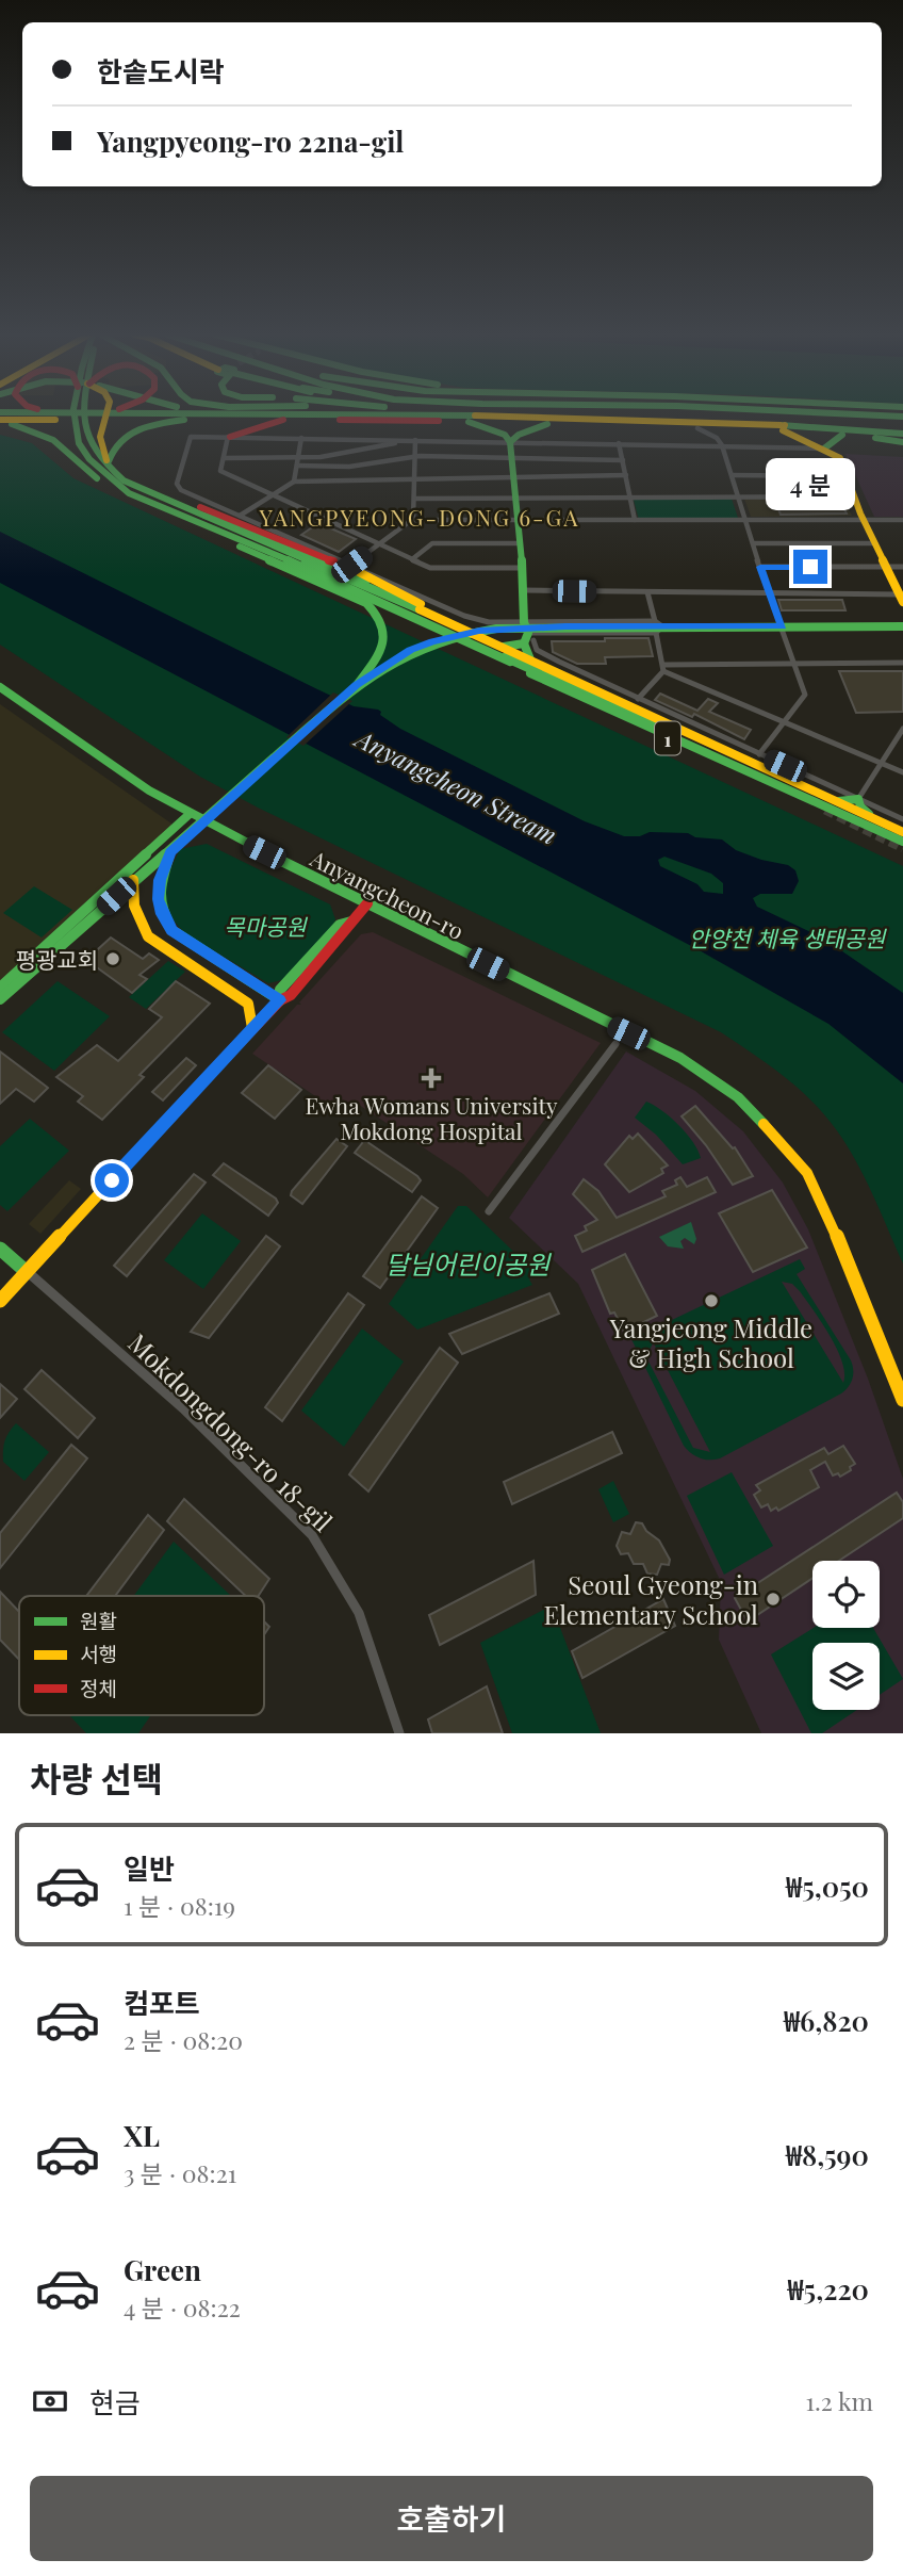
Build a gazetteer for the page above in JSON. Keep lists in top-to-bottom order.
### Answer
{
  "streets": {
    "main road": ["1", "Anyangcheon-ro"],
    "street": ["Mokdongdong-ro 18-gil"]
  },
  "districts": ["YANGPYEONG-DONG 6-GA"],
  "water": ["Anyangcheon Stream"],
  "parks": ["목마공원", "안양천 체육 생태공원", "달님어린이공원"],
  "places": {
    "other": ["평광교회", "Yangjeong Middle & High School", "Seoul Gyeong-in Elementary School"],
    "health": ["Ewha Womans University Mokdong Hospital"]
  },
  "legend": ["원활", "서행", "정체"],
  "page": {
    "banner": ["한솥도시락", "Yangpyeong-ro 22na-gil"],
    "bubble": "4 분",
    "heading": "차량 선택",
    "list": [
      {
        "name": "일반",
        "note": "1 분 · 08:19",
        "value": "₩5,050"
      },
      {
        "name": "컴포트",
        "note": "2 분 · 08:20",
        "value": "₩6,820"
      },
      {
        "name": "XL",
        "note": "3 분 · 08:21",
        "value": "₩8,590"
      },
      {
        "name": "Green",
        "note": "4 분 · 08:22",
        "value": "₩5,220"
      }
    ],
    "pay": ["현금", "1.2 km"],
    "buttons": "호출하기"
  }
}
